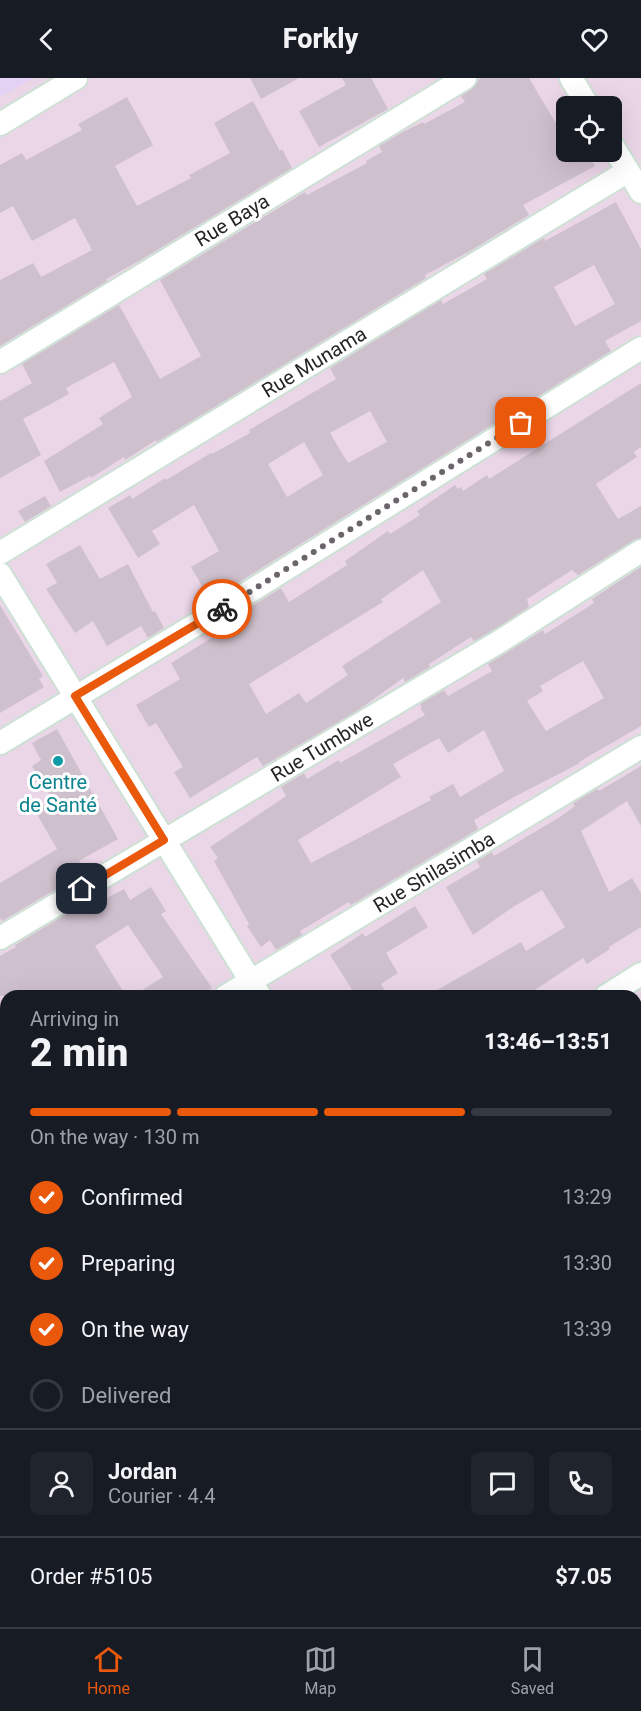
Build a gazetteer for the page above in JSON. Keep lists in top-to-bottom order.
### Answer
{
  "streets": {
    "street": [
      "Rue Baya",
      "Rue Munama",
      "Rue Tumbwe",
      "Rue Shilasimba"
    ]
  },
  "places": ["Centre de Santé"],
  "page": {
    "header": "Forkly",
    "heading": ["2 min", "Arriving in", "13:46–13:51"],
    "panel": [
      "Jordan",
      "Courier · 4.4",
      "Order #5105",
      "$7.05"
    ],
    "bar": "On the way · 130 m",
    "list": [
      ["Confirmed", "13:29"],
      ["Preparing", "13:30"],
      ["On the way", "13:39"],
      "Delivered"
    ],
    "tabs": ["Home", "Map", "Saved"]
  }
}
